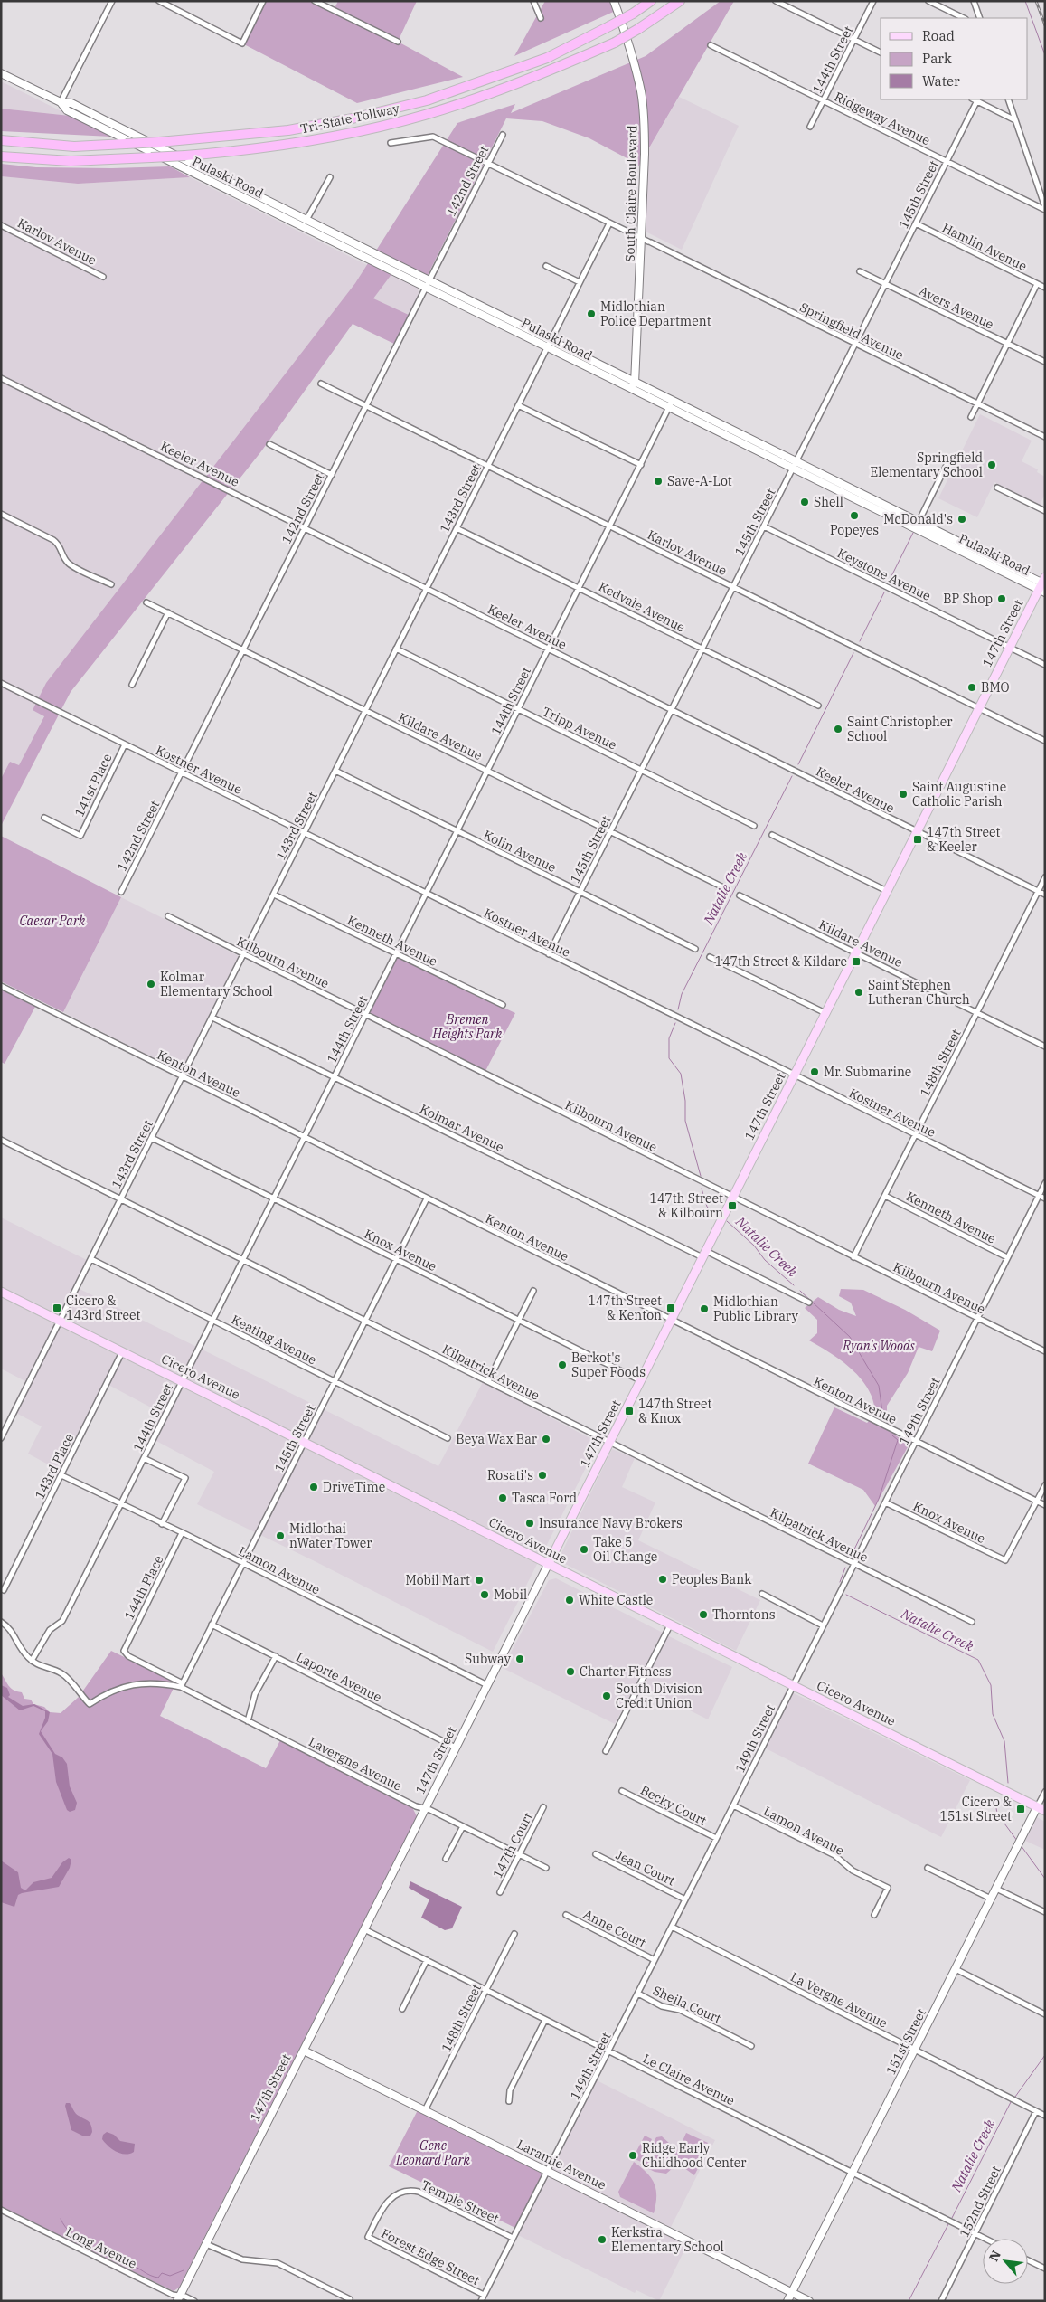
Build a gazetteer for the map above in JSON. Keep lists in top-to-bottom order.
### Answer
{
  "streets": {
    "highway": ["Tri-State Tollway"],
    "main road": [
      "Pulaski Road",
      "South Claire Boulevard",
      "147th Street",
      "Cicero Avenue",
      "151st Street",
      "Laramie Avenue"
    ],
    "street": [
      "144th Street",
      "Ridgeway Avenue",
      "142nd Street",
      "145th Street",
      "Karlov Avenue",
      "Hamlin Avenue",
      "Avers Avenue",
      "Springfield Avenue",
      "Keeler Avenue",
      "143rd Street",
      "Keystone Avenue",
      "Kedvale Avenue",
      "Tripp Avenue",
      "Kildare Avenue",
      "Kostner Avenue",
      "141st Place",
      "Kolin Avenue",
      "Kenneth Avenue",
      "Kilbourn Avenue",
      "148th Street",
      "Kenton Avenue",
      "Kolmar Avenue",
      "Knox Avenue",
      "Keating Avenue",
      "Kilpatrick Avenue",
      "149th Street",
      "143rd Place",
      "Lamon Avenue",
      "144th Place",
      "Laporte Avenue",
      "Lavergne Avenue",
      "Becky Court",
      "147th Court",
      "Jean Court",
      "Anne Court",
      "La Vergne Avenue",
      "Sheila Court",
      "Le Claire Avenue",
      "Temple Street",
      "152nd Street",
      "Long Avenue",
      "Forest Edge Street"
    ]
  },
  "crossings": [
    ["144th Street", "Ridgeway Avenue"],
    ["144th Street", "Pulaski Road"],
    ["144th Street", "Karlov Avenue"],
    ["144th Street", "Keeler Avenue"],
    ["144th Street", "Kedvale Avenue"],
    ["144th Street", "Tripp Avenue"],
    ["144th Street", "Kildare Avenue"],
    ["144th Street", "Kostner Avenue"],
    ["144th Street", "Kolin Avenue"],
    ["144th Street", "Kenneth Avenue"],
    ["144th Street", "Kilbourn Avenue"],
    ["144th Street", "Kenton Avenue"],
    ["144th Street", "Kolmar Avenue"],
    ["144th Street", "Knox Avenue"],
    ["144th Street", "Keating Avenue"],
    ["144th Street", "Kilpatrick Avenue"],
    ["144th Street", "Cicero Avenue"],
    ["144th Street", "Lamon Avenue"],
    ["Ridgeway Avenue", "145th Street"],
    ["Pulaski Road", "142nd Street"],
    ["Pulaski Road", "South Claire Boulevard"],
    ["Pulaski Road", "145th Street"],
    ["Pulaski Road", "143rd Street"],
    ["Pulaski Road", "147th Street"],
    ["142nd Street", "Karlov Avenue"],
    ["142nd Street", "Springfield Avenue"],
    ["142nd Street", "Keeler Avenue"],
    ["142nd Street", "Kildare Avenue"],
    ["142nd Street", "Kostner Avenue"],
    ["South Claire Boulevard", "Springfield Avenue"],
    ["145th Street", "Karlov Avenue"],
    ["145th Street", "Hamlin Avenue"],
    ["145th Street", "Avers Avenue"],
    ["145th Street", "Springfield Avenue"],
    ["145th Street", "Keeler Avenue"],
    ["145th Street", "Keystone Avenue"],
    ["145th Street", "Kedvale Avenue"],
    ["145th Street", "Tripp Avenue"],
    ["145th Street", "Kildare Avenue"],
    ["145th Street", "Kostner Avenue"],
    ["145th Street", "Kolin Avenue"],
    ["145th Street", "Kenton Avenue"],
    ["145th Street", "Knox Avenue"],
    ["145th Street", "Keating Avenue"],
    ["145th Street", "Kilpatrick Avenue"],
    ["145th Street", "Cicero Avenue"],
    ["145th Street", "Lamon Avenue"],
    ["145th Street", "Laporte Avenue"],
    ["145th Street", "Lavergne Avenue"],
    ["Karlov Avenue", "143rd Street"],
    ["Karlov Avenue", "147th Street"],
    ["Springfield Avenue", "143rd Street"],
    ["Keeler Avenue", "143rd Street"],
    ["Keeler Avenue", "147th Street"],
    ["Keeler Avenue", "148th Street"],
    ["143rd Street", "Kedvale Avenue"],
    ["143rd Street", "Tripp Avenue"],
    ["143rd Street", "Kildare Avenue"],
    ["143rd Street", "Kostner Avenue"],
    ["143rd Street", "Kolin Avenue"],
    ["143rd Street", "Kenneth Avenue"],
    ["143rd Street", "Kilbourn Avenue"],
    ["143rd Street", "Kenton Avenue"],
    ["143rd Street", "Kolmar Avenue"],
    ["143rd Street", "Knox Avenue"],
    ["143rd Street", "Keating Avenue"],
    ["143rd Street", "Kilpatrick Avenue"],
    ["143rd Street", "Cicero Avenue"],
    ["Keystone Avenue", "147th Street"],
    ["147th Street", "Kildare Avenue"],
    ["147th Street", "Kostner Avenue"],
    ["147th Street", "Kilbourn Avenue"],
    ["147th Street", "Kenton Avenue"],
    ["147th Street", "Kolmar Avenue"],
    ["147th Street", "Knox Avenue"],
    ["147th Street", "Kilpatrick Avenue"],
    ["147th Street", "Cicero Avenue"],
    ["147th Street", "Lamon Avenue"],
    ["147th Street", "Laporte Avenue"],
    ["147th Street", "Lavergne Avenue"],
    ["147th Street", "Le Claire Avenue"],
    ["147th Street", "Laramie Avenue"],
    ["147th Street", "Long Avenue"],
    ["Kildare Avenue", "148th Street"],
    ["Kostner Avenue", "141st Place"],
    ["Kostner Avenue", "148th Street"],
    ["Kostner Avenue", "149th Street"],
    ["Kenneth Avenue", "148th Street"],
    ["Kenneth Avenue", "149th Street"],
    ["Kilbourn Avenue", "148th Street"],
    ["Kilbourn Avenue", "149th Street"],
    ["148th Street", "Le Claire Avenue"],
    ["148th Street", "Laramie Avenue"],
    ["Kenton Avenue", "Knox Avenue"],
    ["Kenton Avenue", "149th Street"],
    ["Knox Avenue", "149th Street"],
    ["Kilpatrick Avenue", "149th Street"],
    ["Cicero Avenue", "149th Street"],
    ["Cicero Avenue", "143rd Place"],
    ["Cicero Avenue", "151st Street"],
    ["149th Street", "Lamon Avenue"],
    ["149th Street", "Becky Court"],
    ["149th Street", "Jean Court"],
    ["149th Street", "Anne Court"],
    ["149th Street", "La Vergne Avenue"],
    ["149th Street", "Sheila Court"],
    ["149th Street", "Le Claire Avenue"],
    ["149th Street", "Laramie Avenue"],
    ["149th Street", "Temple Street"],
    ["149th Street", "Forest Edge Street"],
    ["143rd Place", "Lamon Avenue"],
    ["Lamon Avenue", "144th Place"],
    ["144th Place", "Lavergne Avenue"],
    ["Lavergne Avenue", "147th Court"],
    ["La Vergne Avenue", "151st Street"],
    ["La Vergne Avenue", "152nd Street"],
    ["151st Street", "Le Claire Avenue"],
    ["151st Street", "Laramie Avenue"],
    ["Le Claire Avenue", "152nd Street"],
    ["Temple Street", "Forest Edge Street"]
  ],
  "water": ["Natalie Creek"],
  "parks": [
    "Caesar Park",
    "Bremen Heights Park",
    "Ryan's Woods",
    "Gene Leonard Park"
  ],
  "places": {
    "other": [
      "Midlothian Police Department",
      "Springfield Elementary School",
      "Save-A-Lot",
      "Shell",
      "Popeyes",
      "McDonald's",
      "BP Shop",
      "BMO",
      "Saint Christopher School",
      "Saint Augustine Catholic Parish",
      "Kolmar Elementary School",
      "Saint Stephen Lutheran Church",
      "Mr. Submarine",
      "Midlothian Public Library",
      "Berkot's Super Foods",
      "Beya Wax Bar",
      "Rosati's",
      "DriveTime",
      "Tasca Ford",
      "Insurance Navy Brokers",
      "Midlothai nWater Tower",
      "Take 5 Oil Change",
      "Peoples Bank",
      "Mobil Mart",
      "Mobil",
      "White Castle",
      "Thorntons",
      "Subway",
      "Charter Fitness",
      "South Division Credit Union",
      "Ridge Early Childhood Center",
      "Kerkstra Elementary School"
    ],
    "transit": [
      "147th Street & Keeler",
      "147th Street & Kildare",
      "147th Street & Kilbourn",
      "Cicero & 143rd Street",
      "147th Street & Kenton",
      "147th Street & Knox",
      "Cicero & 151st Street"
    ]
  },
  "legend": ["Road", "Park", "Water"],
  "north": "top left"
}
